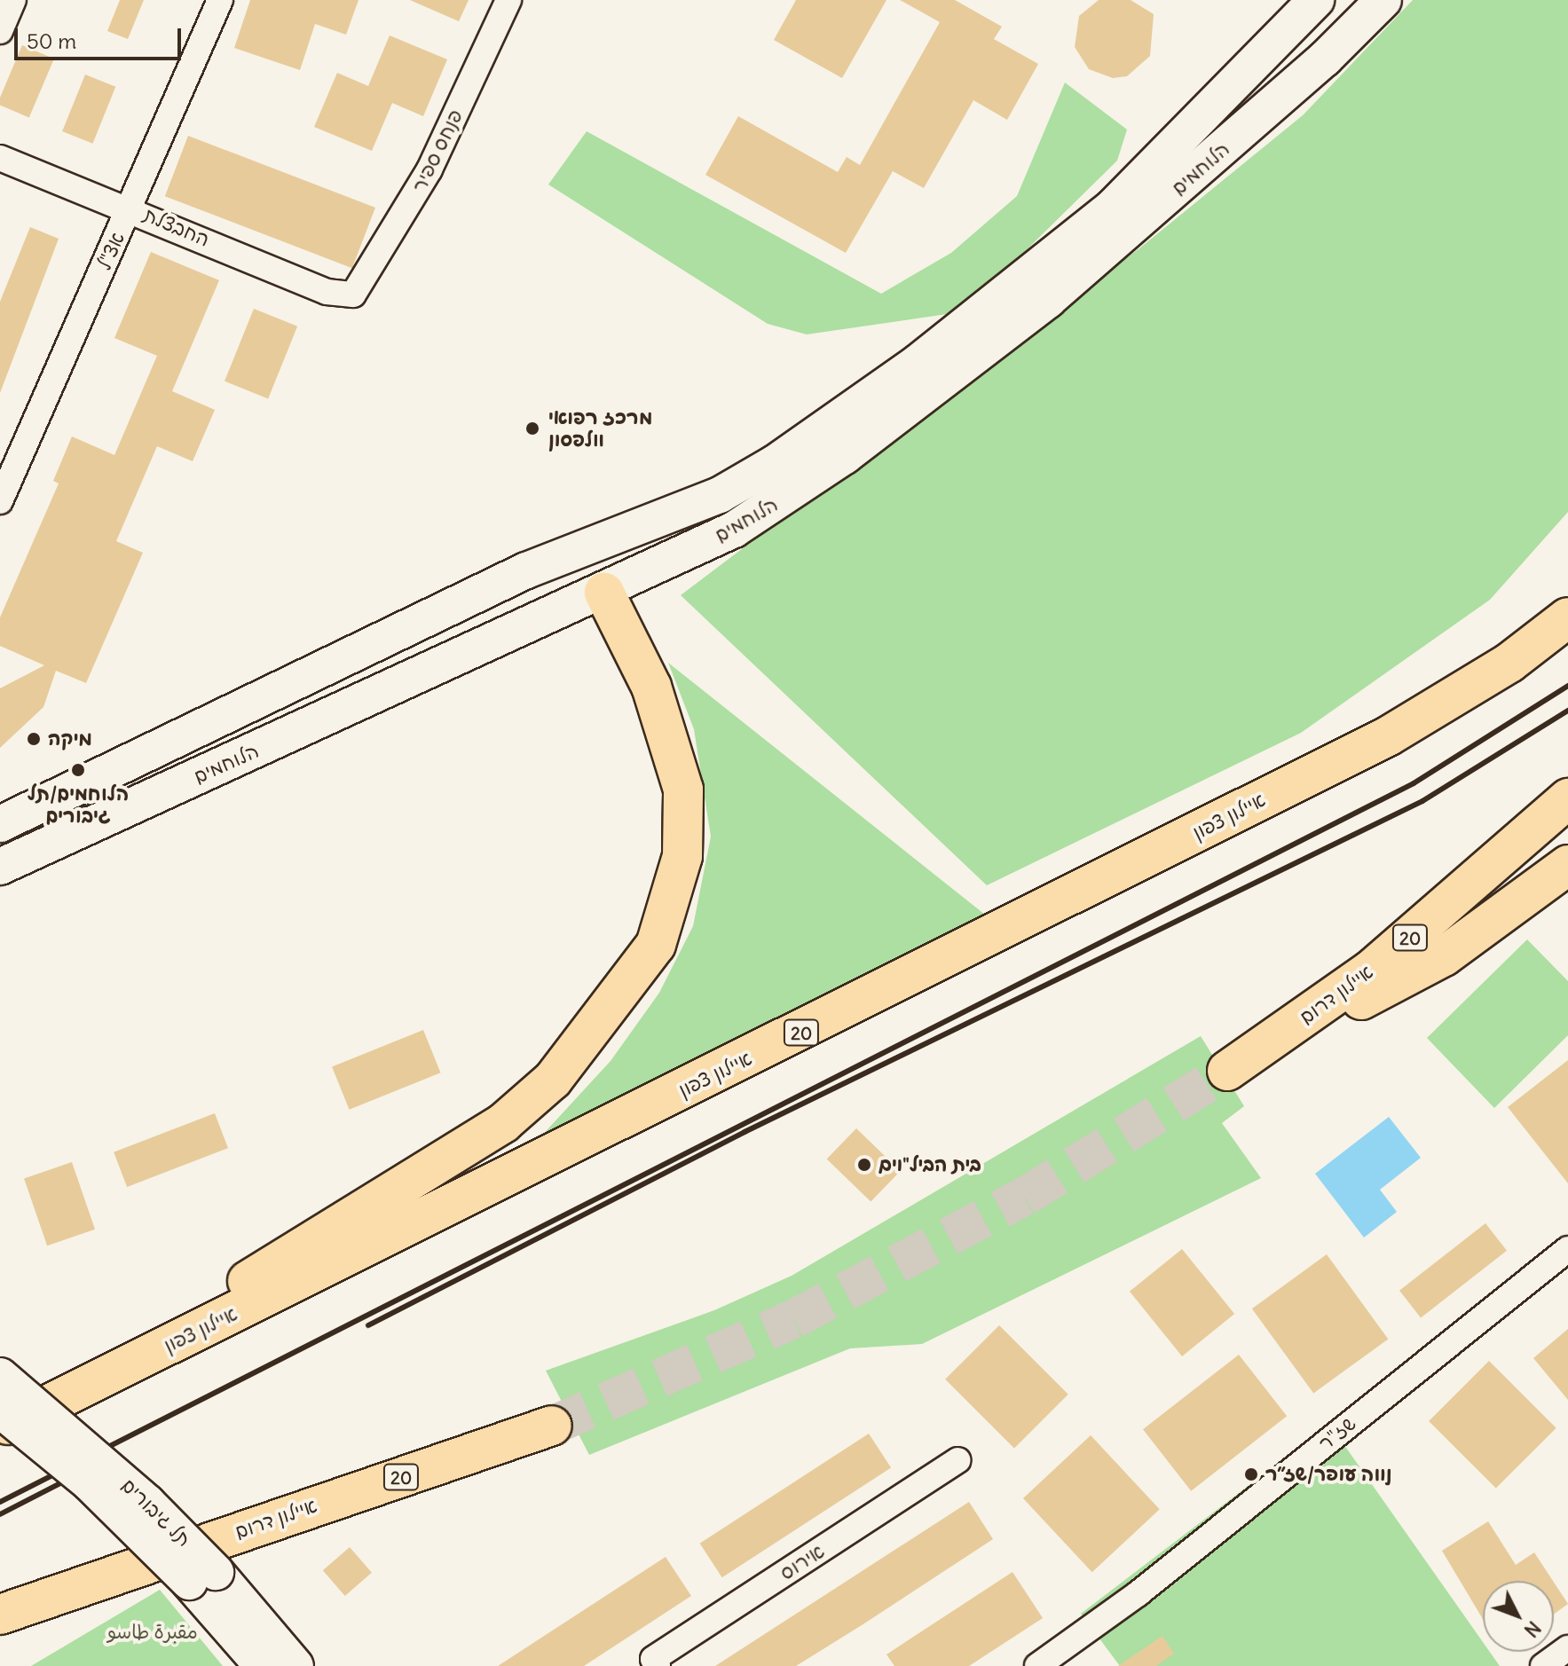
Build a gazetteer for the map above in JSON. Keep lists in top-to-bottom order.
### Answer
{
  "streets": {
    "highway": ["איילון צפון", "20", "איילון דרום"],
    "main road": ["הלוחמים", "תל גיבורים"],
    "street": [
      "פנחס ספיר",
      "החבצלת",
      "אצ\"ל",
      "שז\"ר",
      "אירוס"
    ]
  },
  "crossings": [
    ["פנחס ספיר", "החבצלת"],
    ["החבצלת", "אצ\"ל"],
    ["איילון צפון", "תל גיבורים"]
  ],
  "parks": ["مقبرة طاسو"],
  "places": [
    "מרכז רפואי וולפסון",
    "מיקה",
    "הלוחמים/תל גיבורים",
    "בית הביל\"וים",
    "נווה עופר/שז״ר"
  ],
  "scale_bar": "50 m",
  "north": "bottom right"
}
